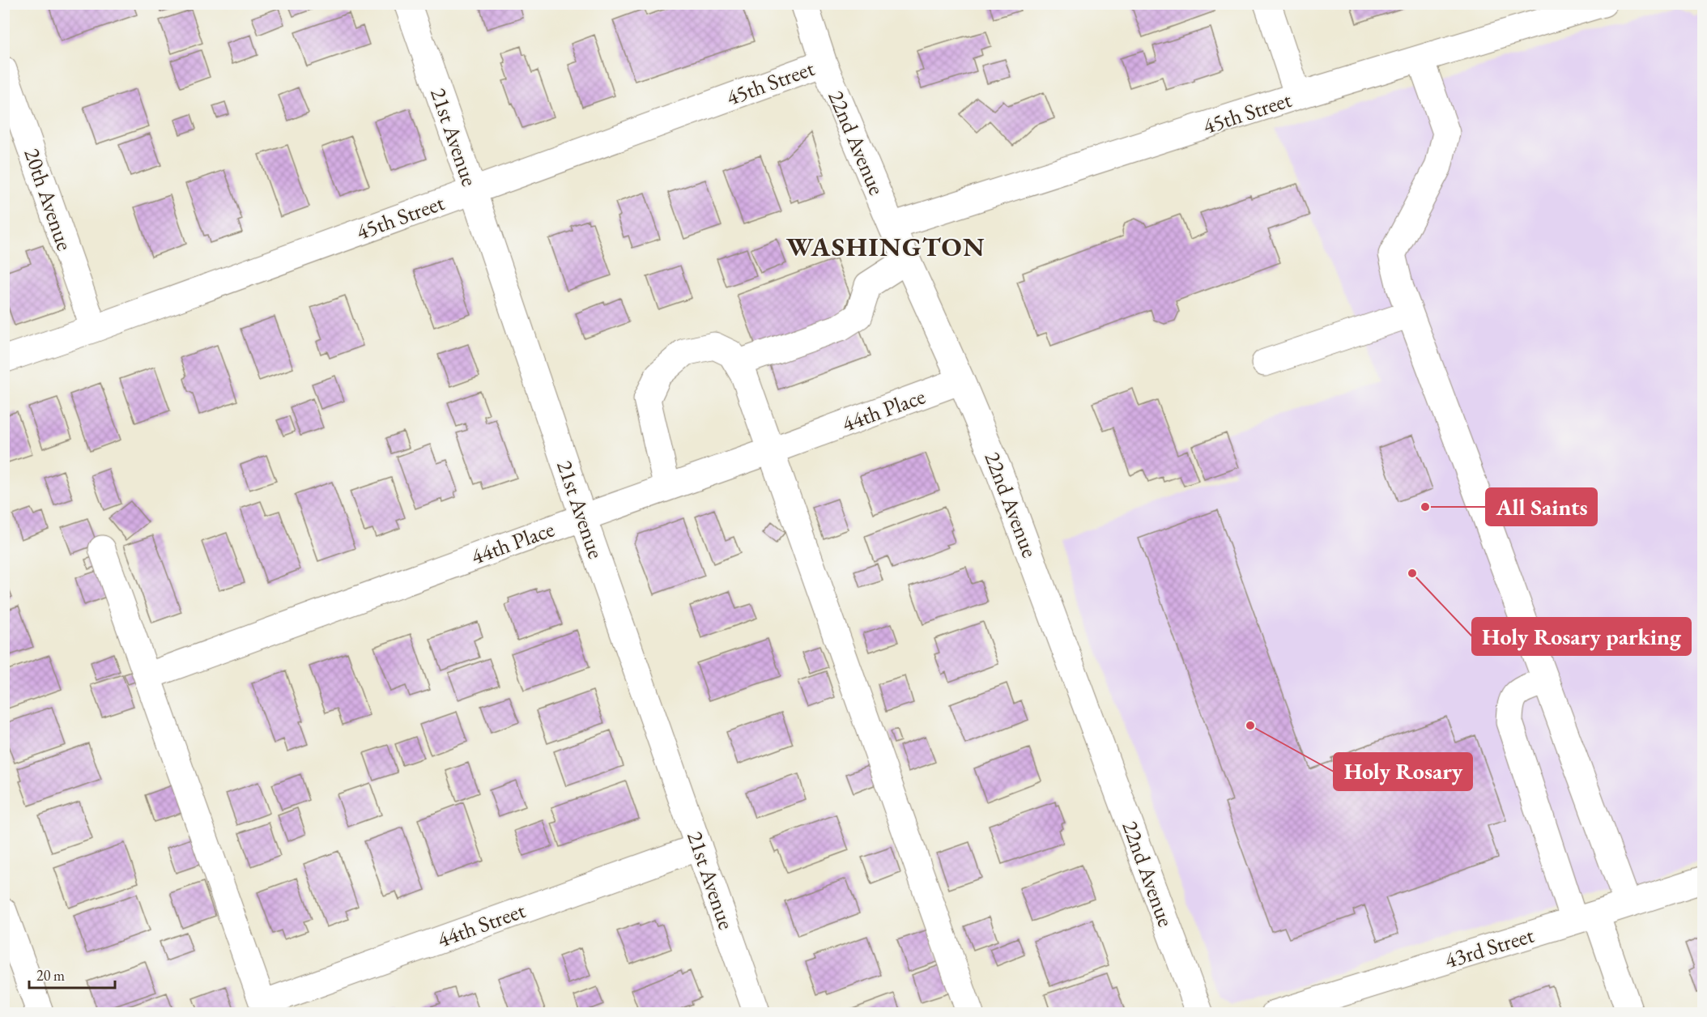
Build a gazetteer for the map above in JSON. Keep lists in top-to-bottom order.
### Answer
{
  "streets": {
    "street": [
      "45th Street",
      "21st Avenue",
      "22nd Avenue",
      "20th Avenue",
      "44th Place",
      "44th Street",
      "43rd Street"
    ]
  },
  "crossings": [
    ["45th Street", "21st Avenue"],
    ["45th Street", "22nd Avenue"],
    ["45th Street", "20th Avenue"],
    ["21st Avenue", "44th Place"],
    ["21st Avenue", "44th Street"],
    ["22nd Avenue", "44th Place"]
  ],
  "districts": ["WASHINGTON"],
  "places": ["All Saints", "Holy Rosary parking", "Holy Rosary"],
  "scale_bar": "20 m"
}
